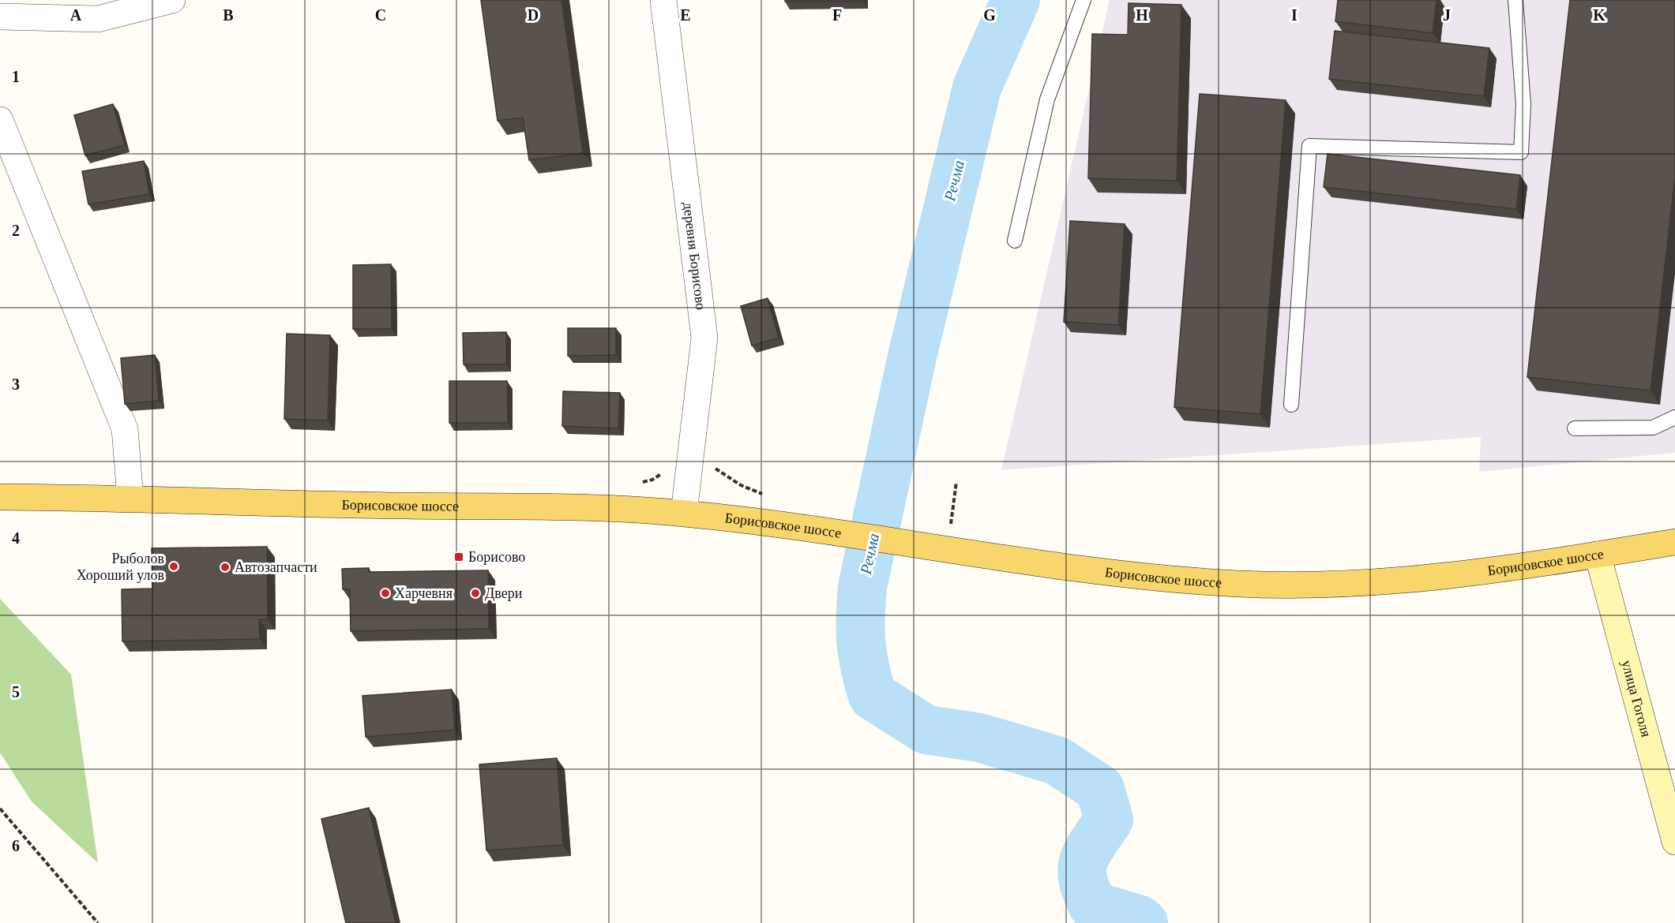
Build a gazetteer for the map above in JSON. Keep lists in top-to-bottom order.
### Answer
{
  "streets": {
    "main road": ["Борисовское шоссе"],
    "street": ["деревня Борисово", "улица Гоголя"]
  },
  "crossings": [
    ["деревня Борисово", "Борисовское шоссе"],
    ["Борисовское шоссе", "улица Гоголя"]
  ],
  "water": ["Речма"],
  "places": {
    "transit": ["Борисово"],
    "other": [
      "Рыболов Хороший улов",
      "Автозапчасти",
      "Харчевня",
      "Двери"
    ]
  },
  "grid": {
    "columns": [
      "A",
      "B",
      "C",
      "D",
      "E",
      "F",
      "G",
      "H",
      "I",
      "J",
      "K"
    ],
    "rows": [
      "1",
      "2",
      "3",
      "4",
      "5",
      "6"
    ]
  }
}
